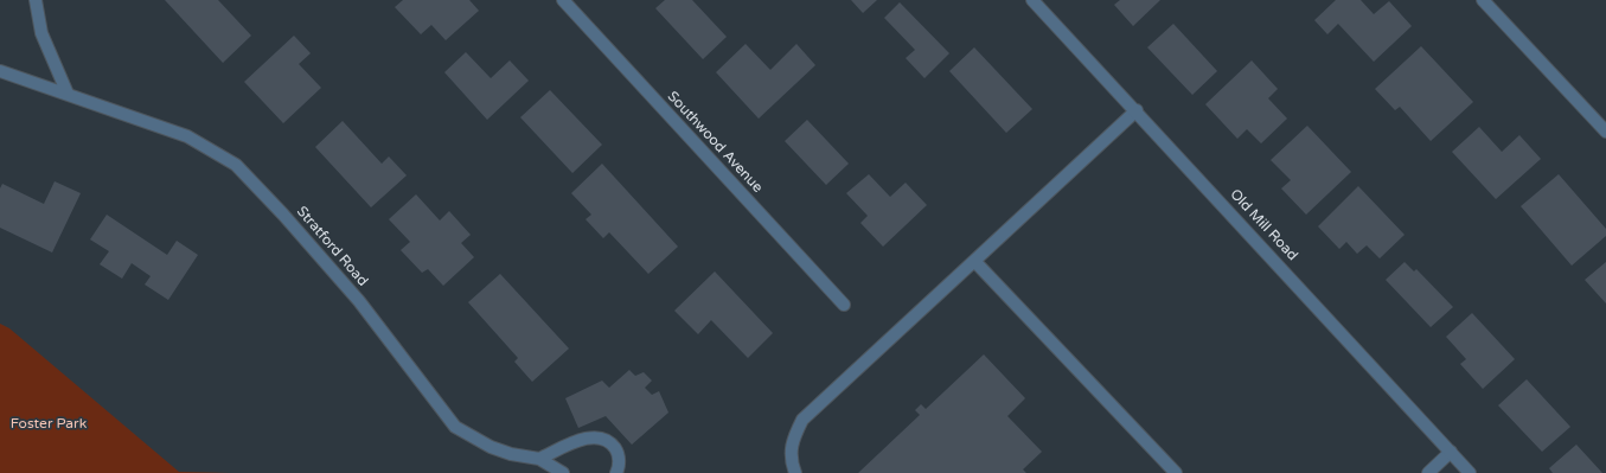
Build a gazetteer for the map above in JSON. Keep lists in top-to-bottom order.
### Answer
{
  "streets": {
    "street": ["Southwood Avenue", "Old Mill Road", "Stratford Road"]
  },
  "parks": ["Foster Park"]
}
